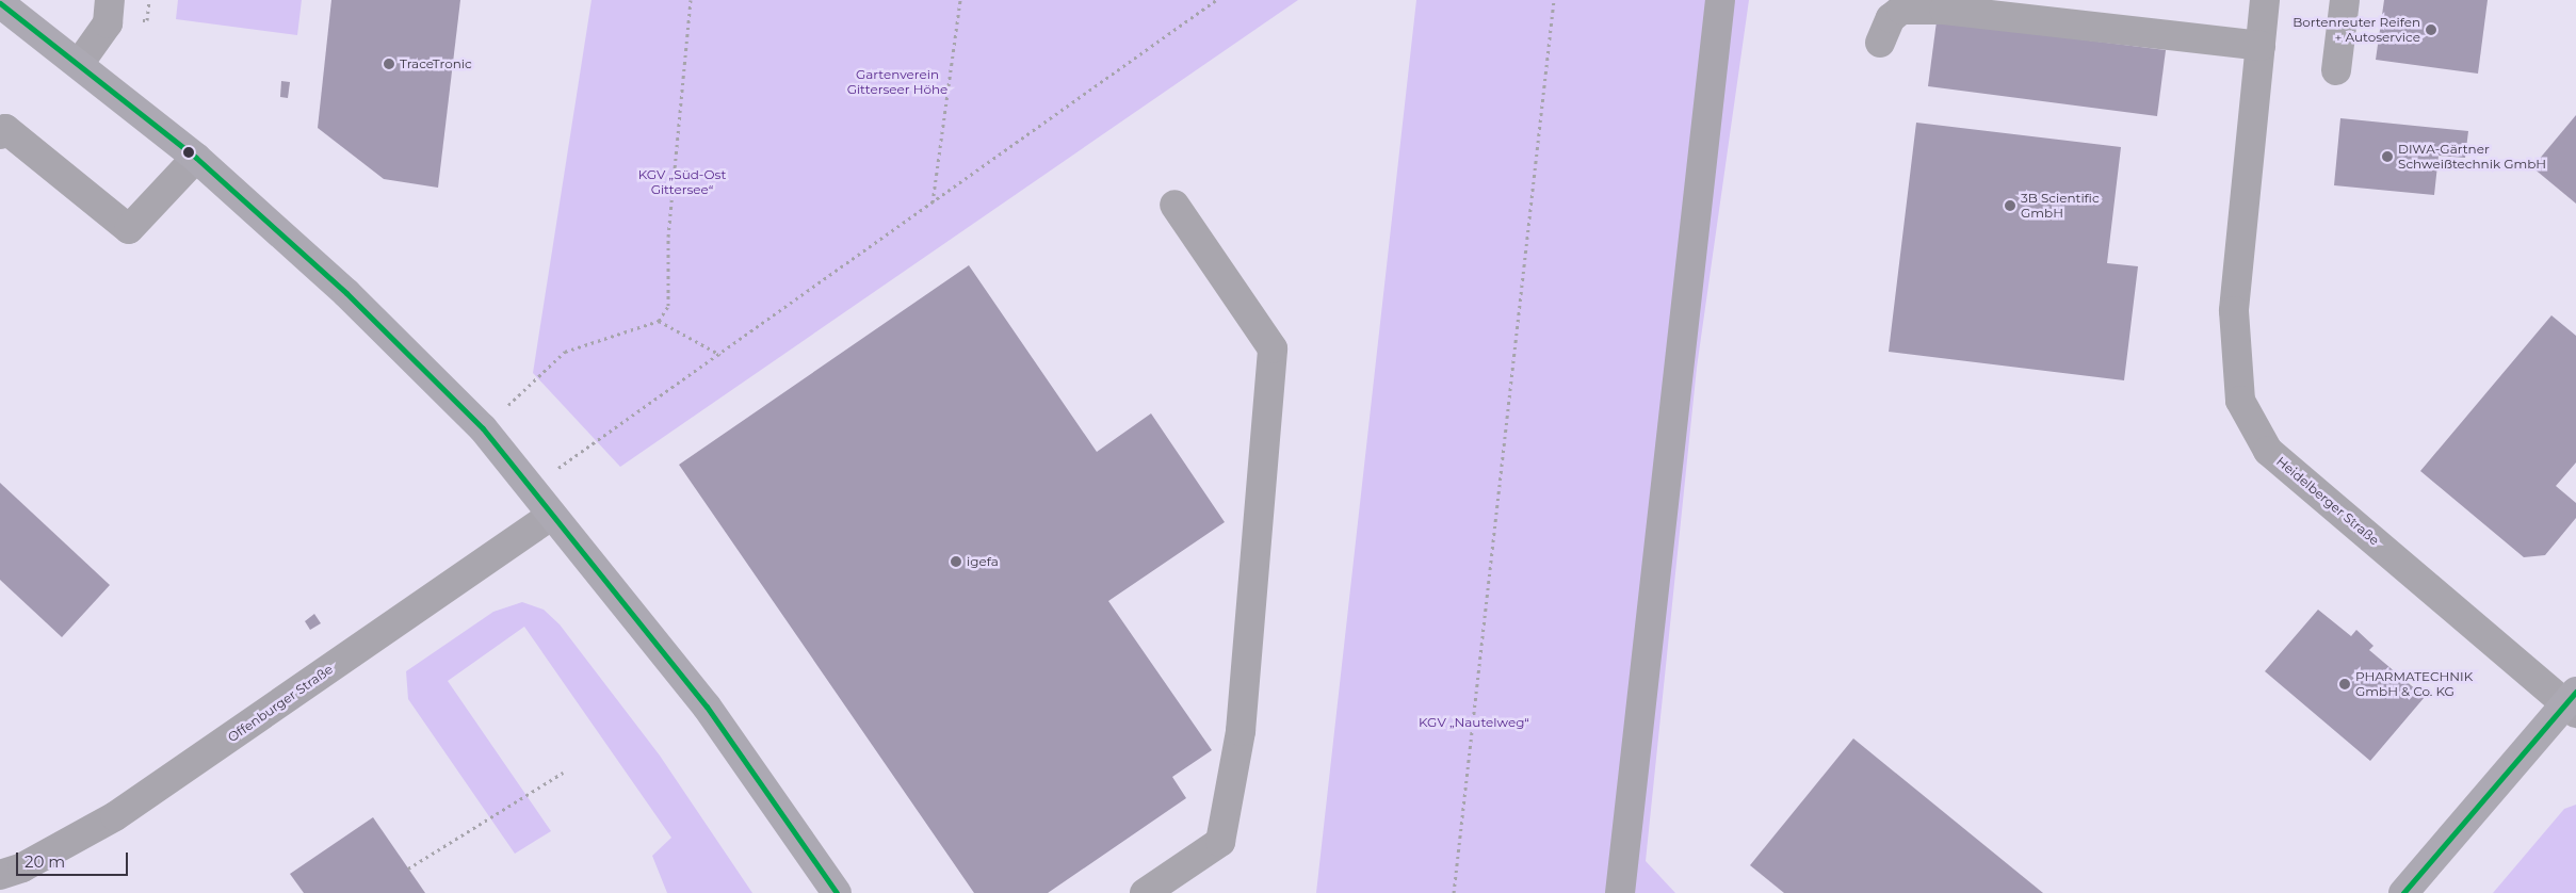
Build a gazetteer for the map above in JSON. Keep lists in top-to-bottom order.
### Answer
{
  "streets": {
    "street": ["Heidelberger Straße", "Offenburger Straße"]
  },
  "parks": ["Gartenverein Gitterseer Höhe", "KGV „Süd-Ost Gittersee“", "KGV „Nautelweg“"],
  "places": [
    "Bortenreuter Reifen + Autoservice",
    "TraceTronic",
    "DIWA-Gärtner Schweißtechnik GmbH",
    "3B Scientific GmbH",
    "igefa",
    "PHARMATECHNIK GmbH & Co. KG"
  ],
  "scale_bar": "20 m"
}
